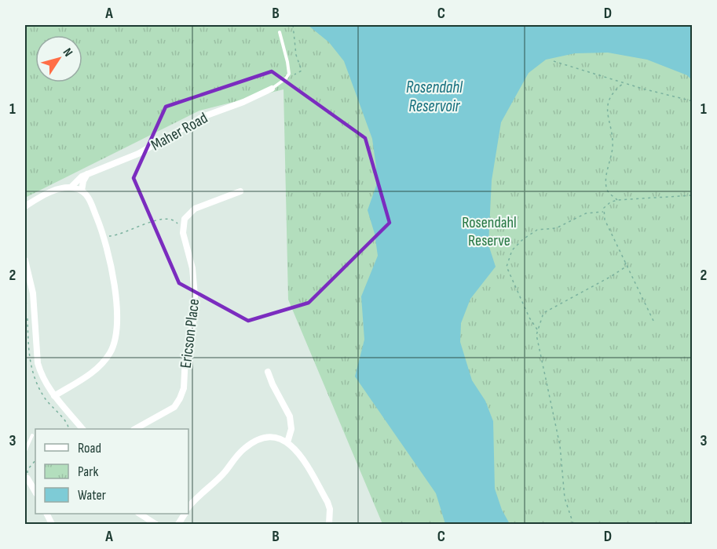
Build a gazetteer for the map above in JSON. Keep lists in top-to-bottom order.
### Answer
{
  "streets": {
    "street": ["Maher Road", "Ericson Place"]
  },
  "water": ["Rosendahl Reservoir"],
  "parks": ["Rosendahl Reserve"],
  "legend": ["Road", "Park", "Water"],
  "north": "top right",
  "grid": {
    "columns": [
      "A",
      "B",
      "C",
      "D"
    ],
    "rows": ["1", "2", "3"]
  }
}
